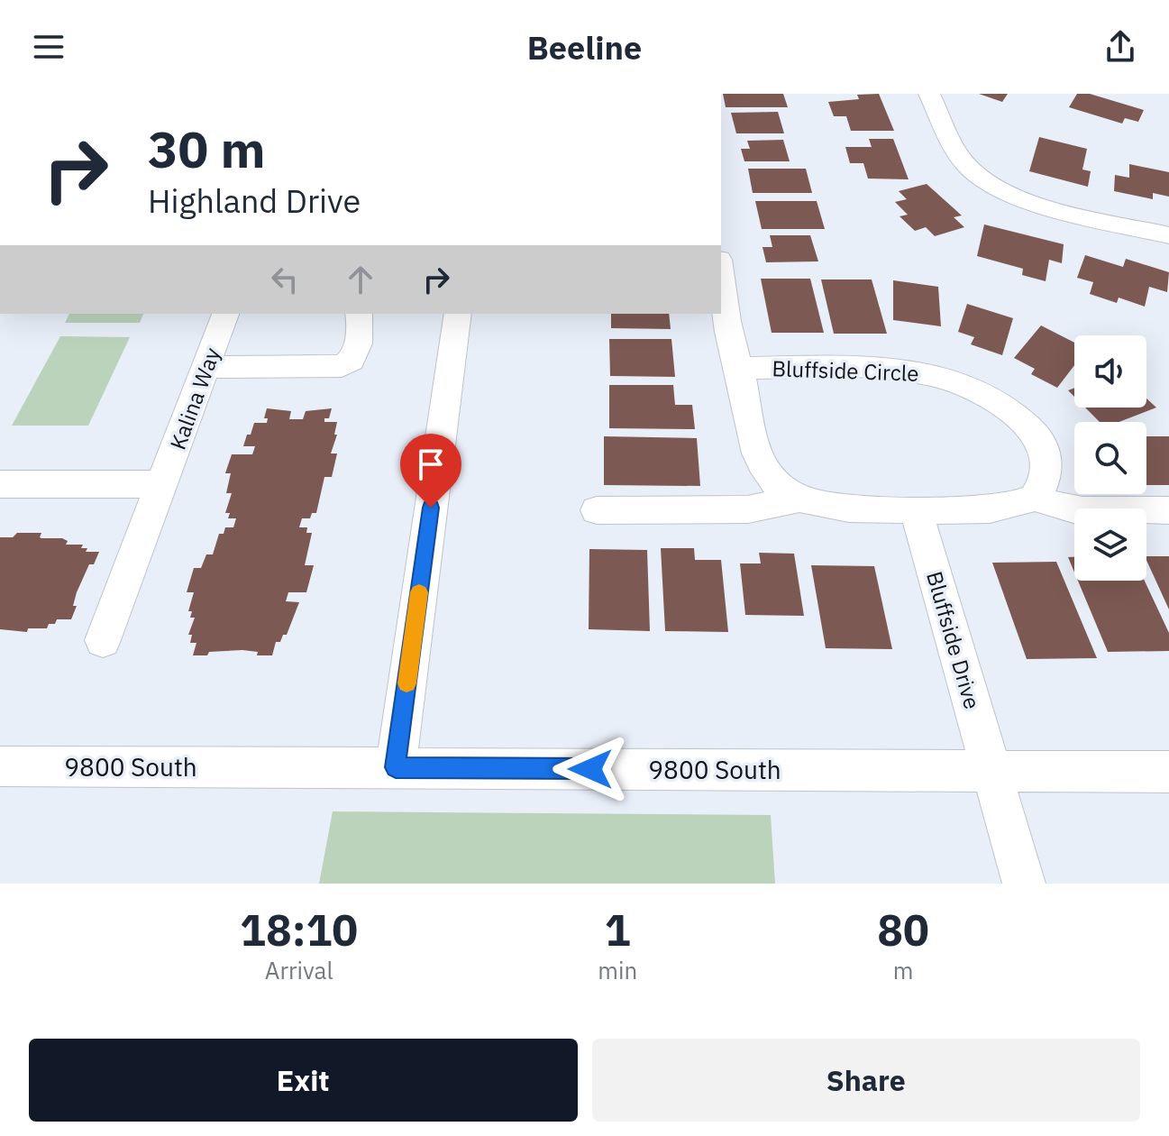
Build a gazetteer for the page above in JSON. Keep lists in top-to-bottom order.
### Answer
{
  "streets": {
    "street": [
      "Bluffside Circle",
      "Kalina Way",
      "Bluffside Drive",
      "9800 South"
    ]
  },
  "crossings": [
    ["Bluffside Drive", "9800 South"]
  ],
  "page": {
    "header": "Beeline",
    "turn": ["30 m", "Highland Drive"],
    "eta": [
      "18:10",
      "Arrival",
      "1",
      "min",
      "80",
      "m"
    ],
    "buttons": ["Exit", "Share"]
  }
}
